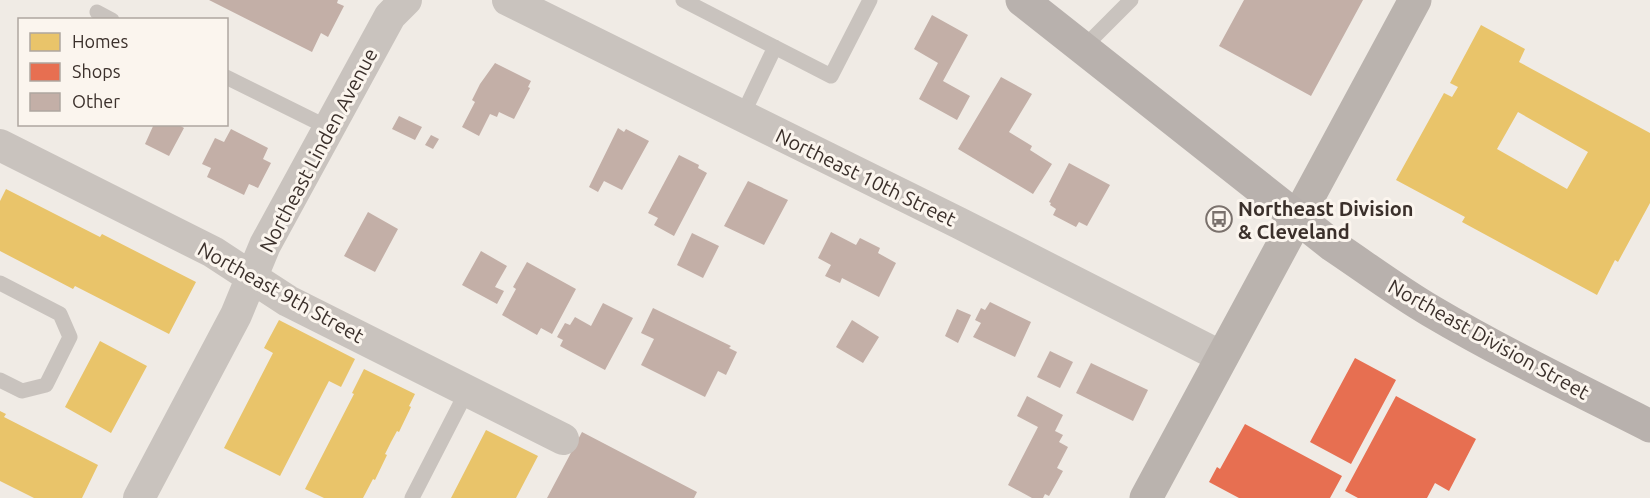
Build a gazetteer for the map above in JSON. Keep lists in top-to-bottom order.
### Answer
{
  "streets": {
    "main road": ["Northeast Division Street"],
    "street": ["Northeast Linden Avenue", "Northeast 10th Street", "Northeast 9th Street"]
  },
  "crossings": [
    ["Northeast Linden Avenue", "Northeast 9th Street"]
  ],
  "places": {
    "bus stop": ["Northeast Division & Cleveland"]
  },
  "legend": ["Homes", "Shops", "Other"]
}
